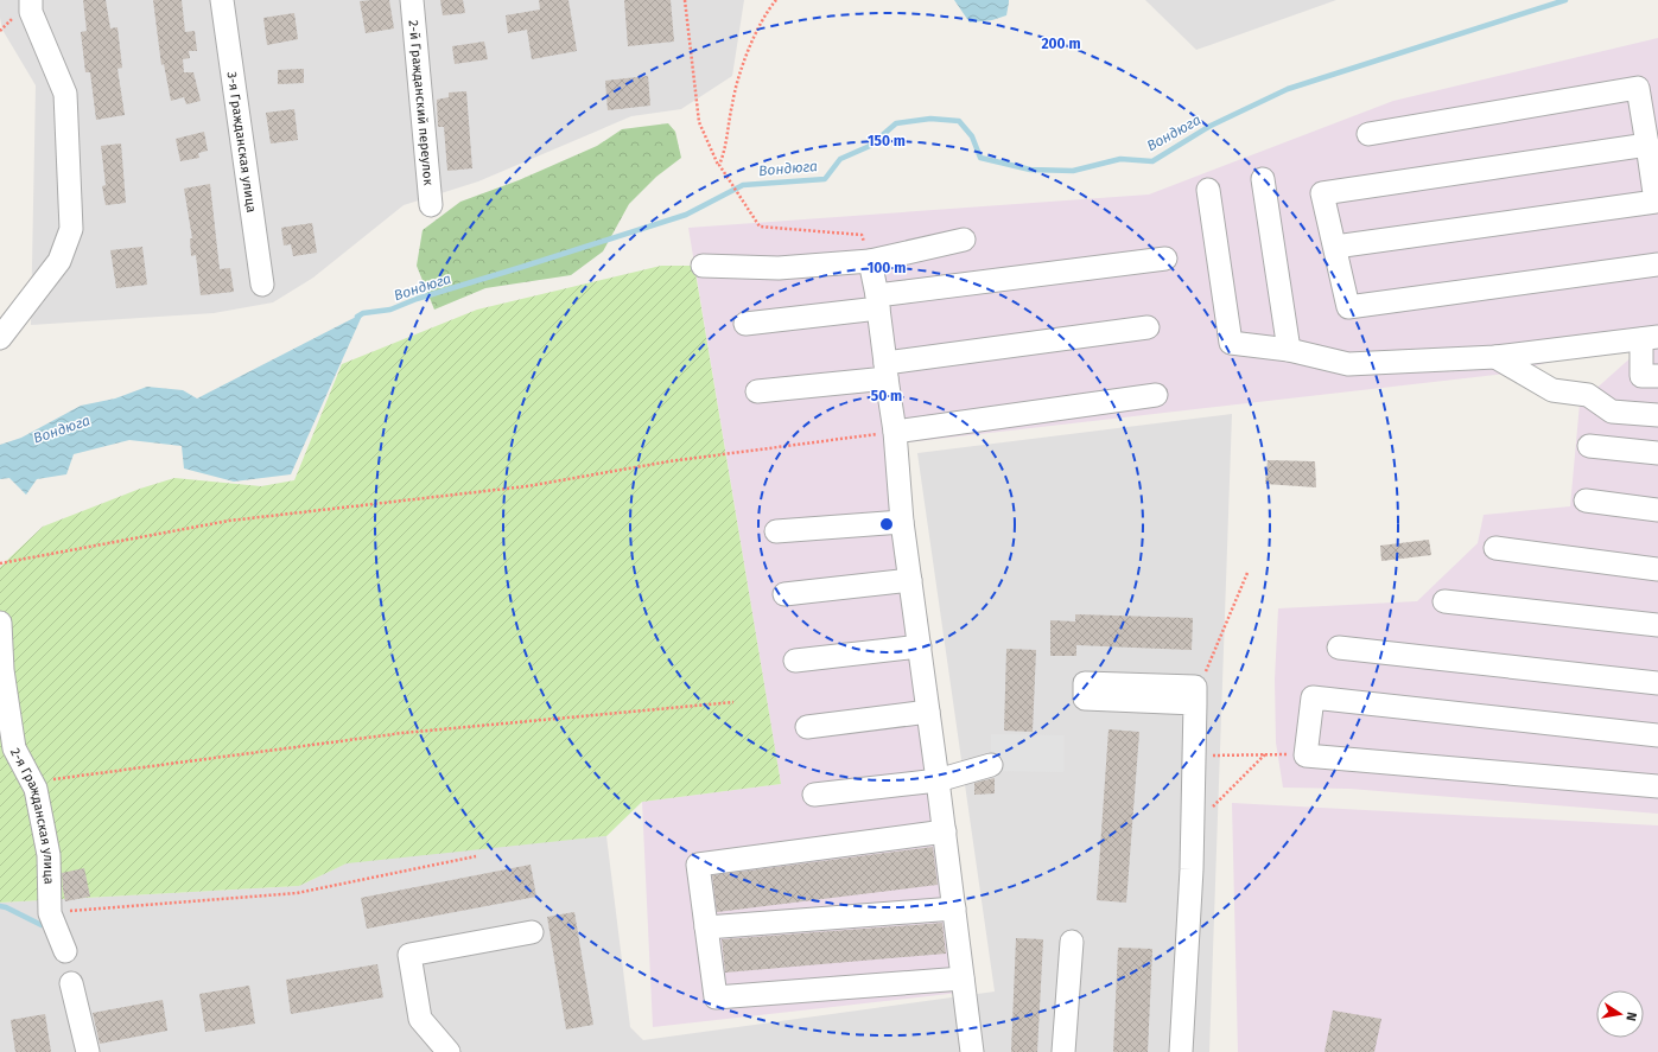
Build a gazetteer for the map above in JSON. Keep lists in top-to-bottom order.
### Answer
{
  "streets": {
    "street": ["2-й Гражданский переулок", "3-я Гражданская улица", "2-я Гражданская улица"]
  },
  "water": ["Вондюга"],
  "north": "right",
  "rings": [
    "200 m",
    "150 m",
    "100 m",
    "50 m"
  ]
}
